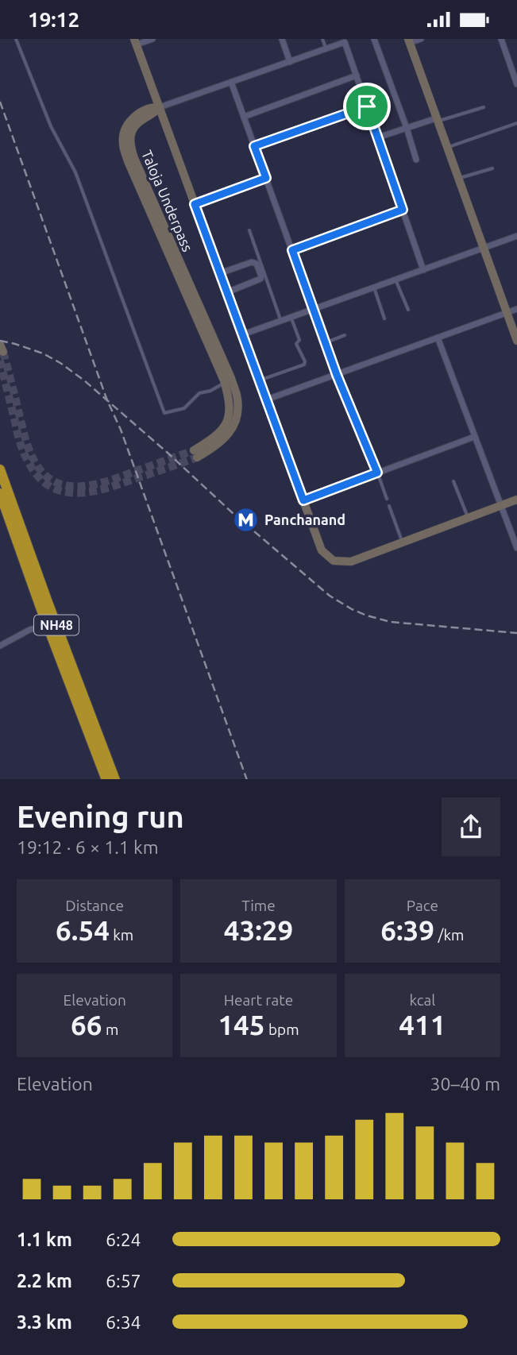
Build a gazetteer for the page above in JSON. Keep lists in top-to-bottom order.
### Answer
{
  "streets": {
    "highway": ["NH48"],
    "street": ["Taloja Underpass"]
  },
  "places": {
    "metro station": ["Panchanand"]
  },
  "page": {
    "status": "19:12",
    "heading": ["Evening run", "19:12 · 6 × 1.1 km"],
    "stats": [
      ["Distance", "6.54 km"],
      ["Time", "43:29"],
      ["Pace", "6:39 /km"],
      ["Elevation", "66 m"],
      ["Heart rate", "145 bpm"],
      ["kcal", "411"]
    ],
    "chart": ["Elevation", "30–40 m"],
    "list": [
      {
        "name": "1.1 km",
        "note": "6:24"
      },
      {
        "name": "2.2 km",
        "note": "6:57"
      },
      {
        "name": "3.3 km",
        "note": "6:34"
      }
    ]
  }
}
